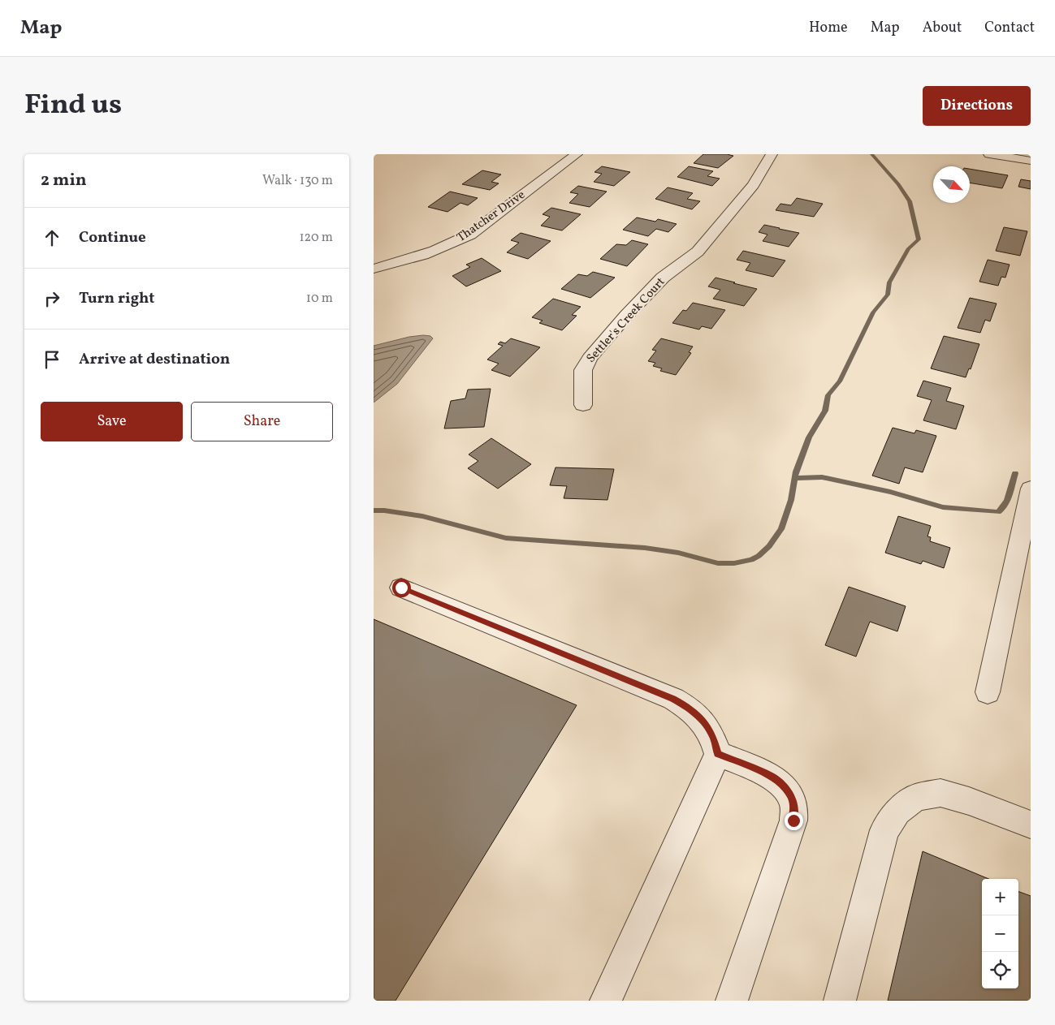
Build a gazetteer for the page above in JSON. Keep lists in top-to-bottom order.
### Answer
{
  "streets": {
    "street": ["Thatcher Drive", "Settler's Creek Court"]
  },
  "north": "bottom right",
  "page": {
    "header": "Map",
    "nav": [
      "Home",
      "Map",
      "About",
      "Contact"
    ],
    "title": "Find us",
    "buttons": [
      "Directions",
      ["Save", "Share"]
    ],
    "heading": ["2 min", "Walk · 130 m"],
    "list": [
      ["Continue", "120 m"],
      ["Turn right", "10 m"],
      "Arrive at destination"
    ],
    "map_buttons": ["+", "−"]
  }
}
